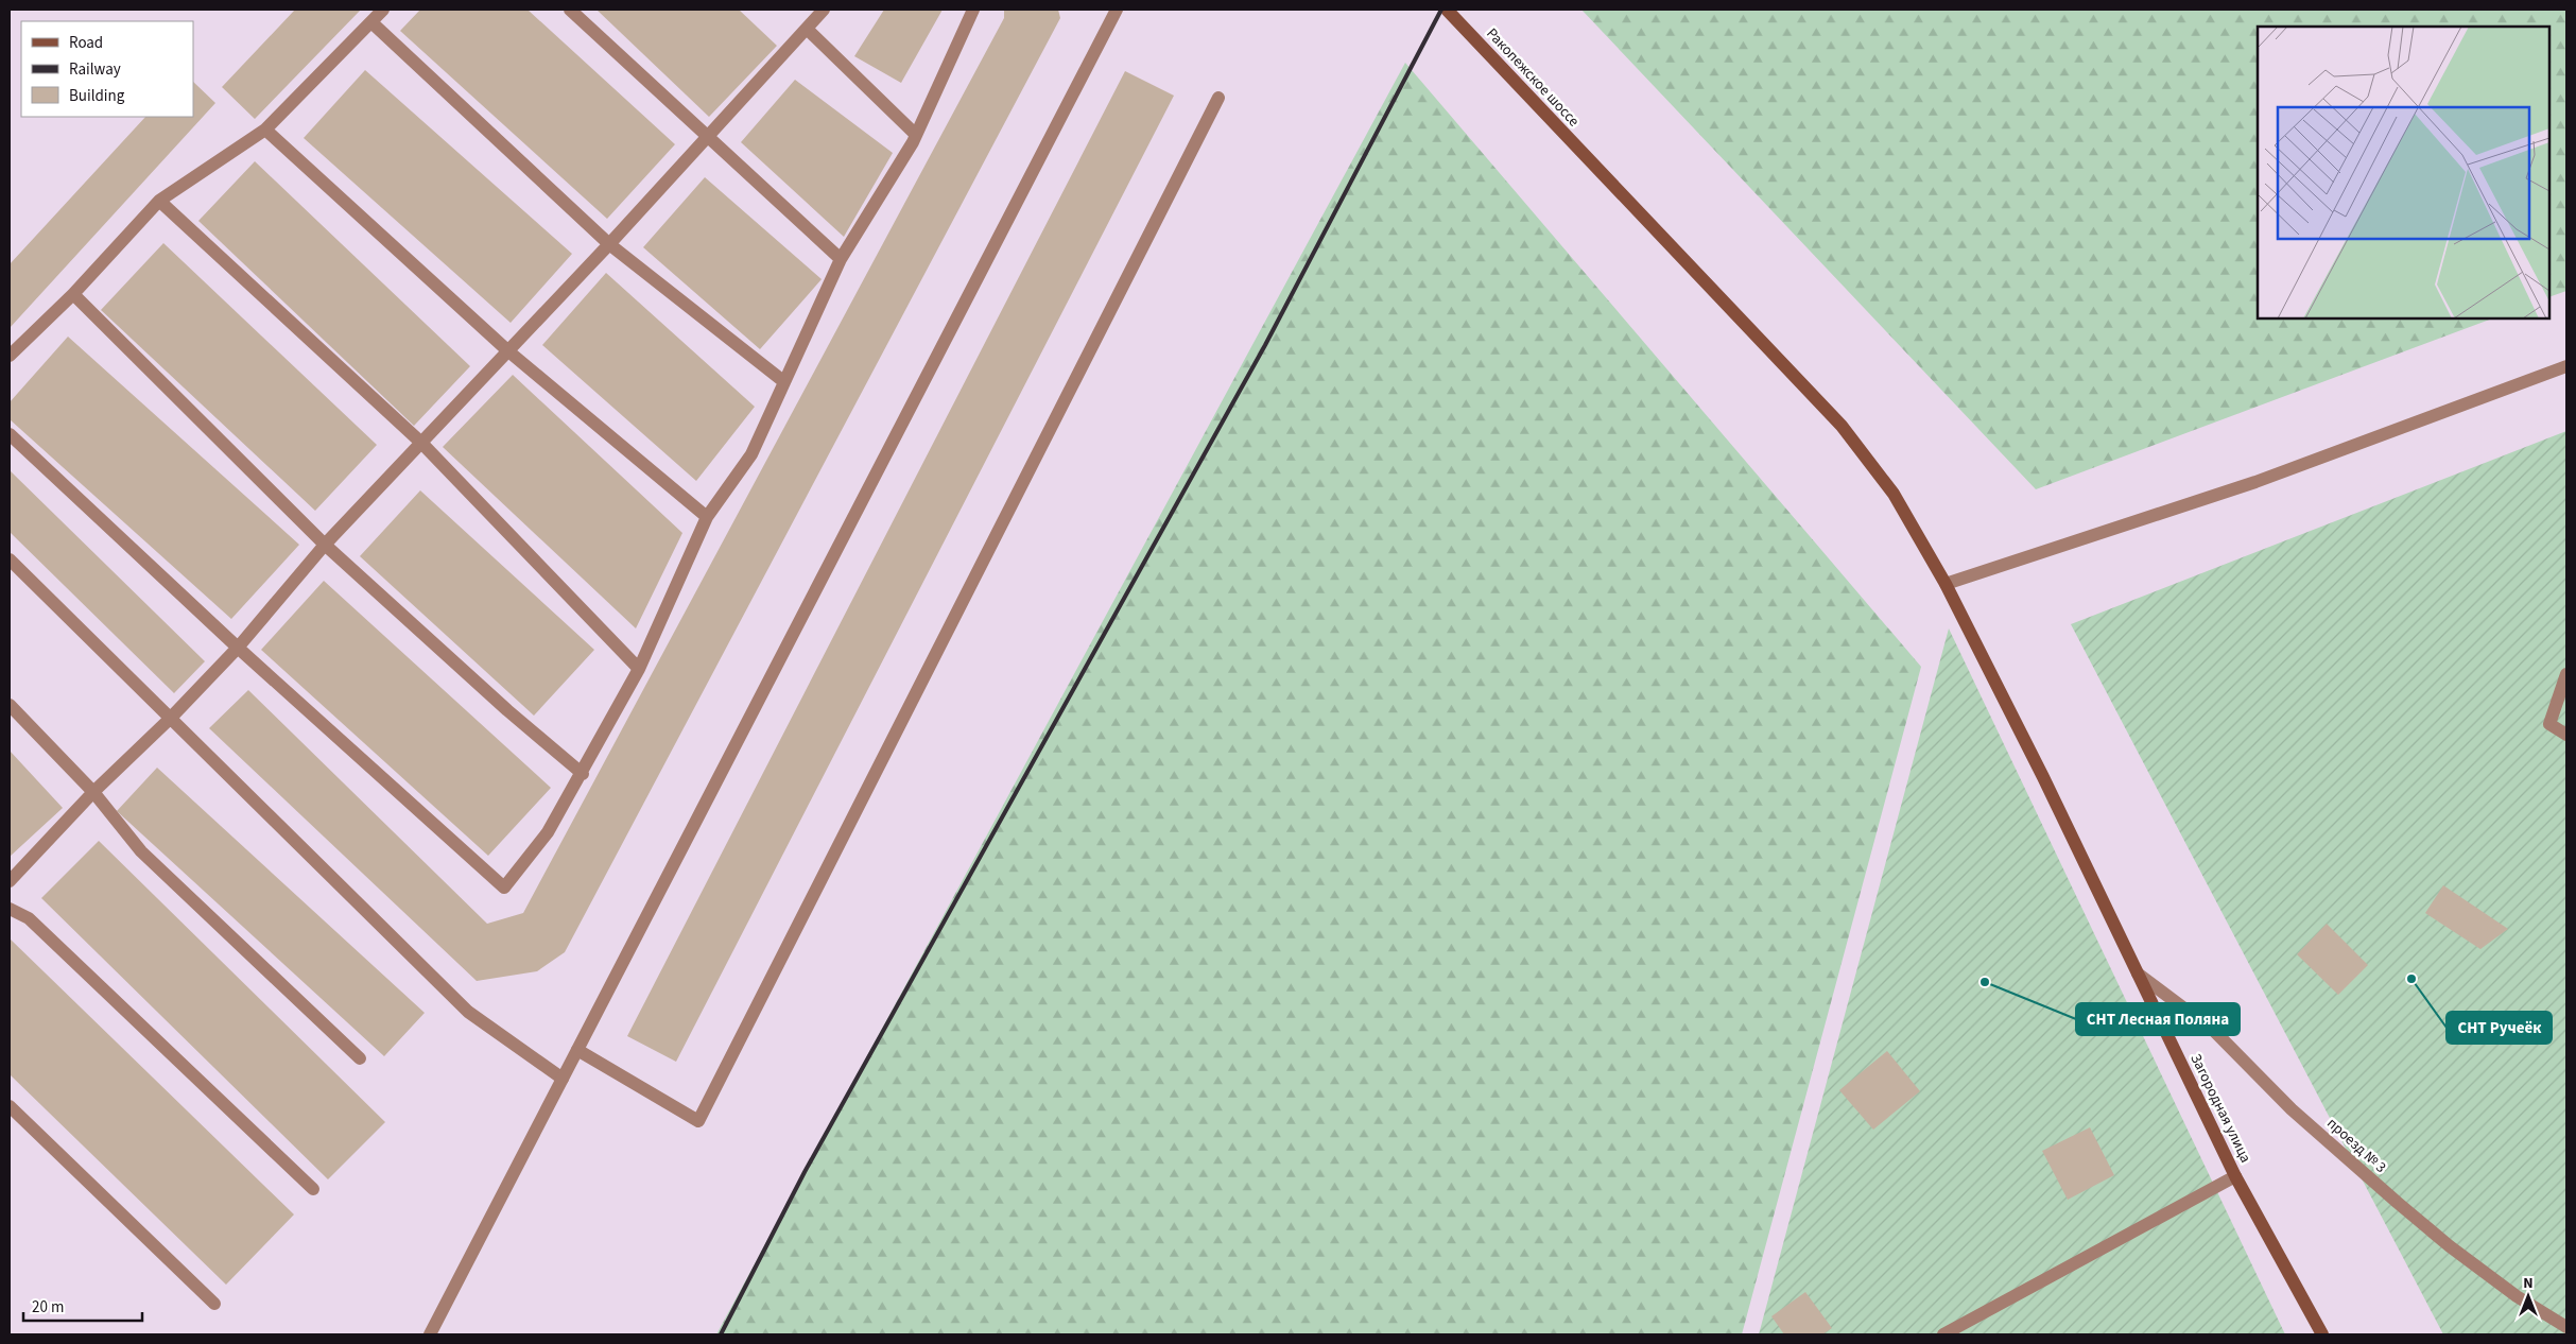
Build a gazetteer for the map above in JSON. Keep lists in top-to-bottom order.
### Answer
{
  "streets": {
    "main road": ["Ракопежское шоссе", "Загородная улица"],
    "street": ["проезд № 3"]
  },
  "crossings": [
    ["Ракопежское шоссе", "Загородная улица"],
    ["Загородная улица", "проезд № 3"]
  ],
  "places": ["СНТ Ручеёк", "СНТ Лесная Поляна"],
  "legend": ["Road", "Railway", "Building"],
  "scale_bar": "20 m",
  "north": "top"
}
